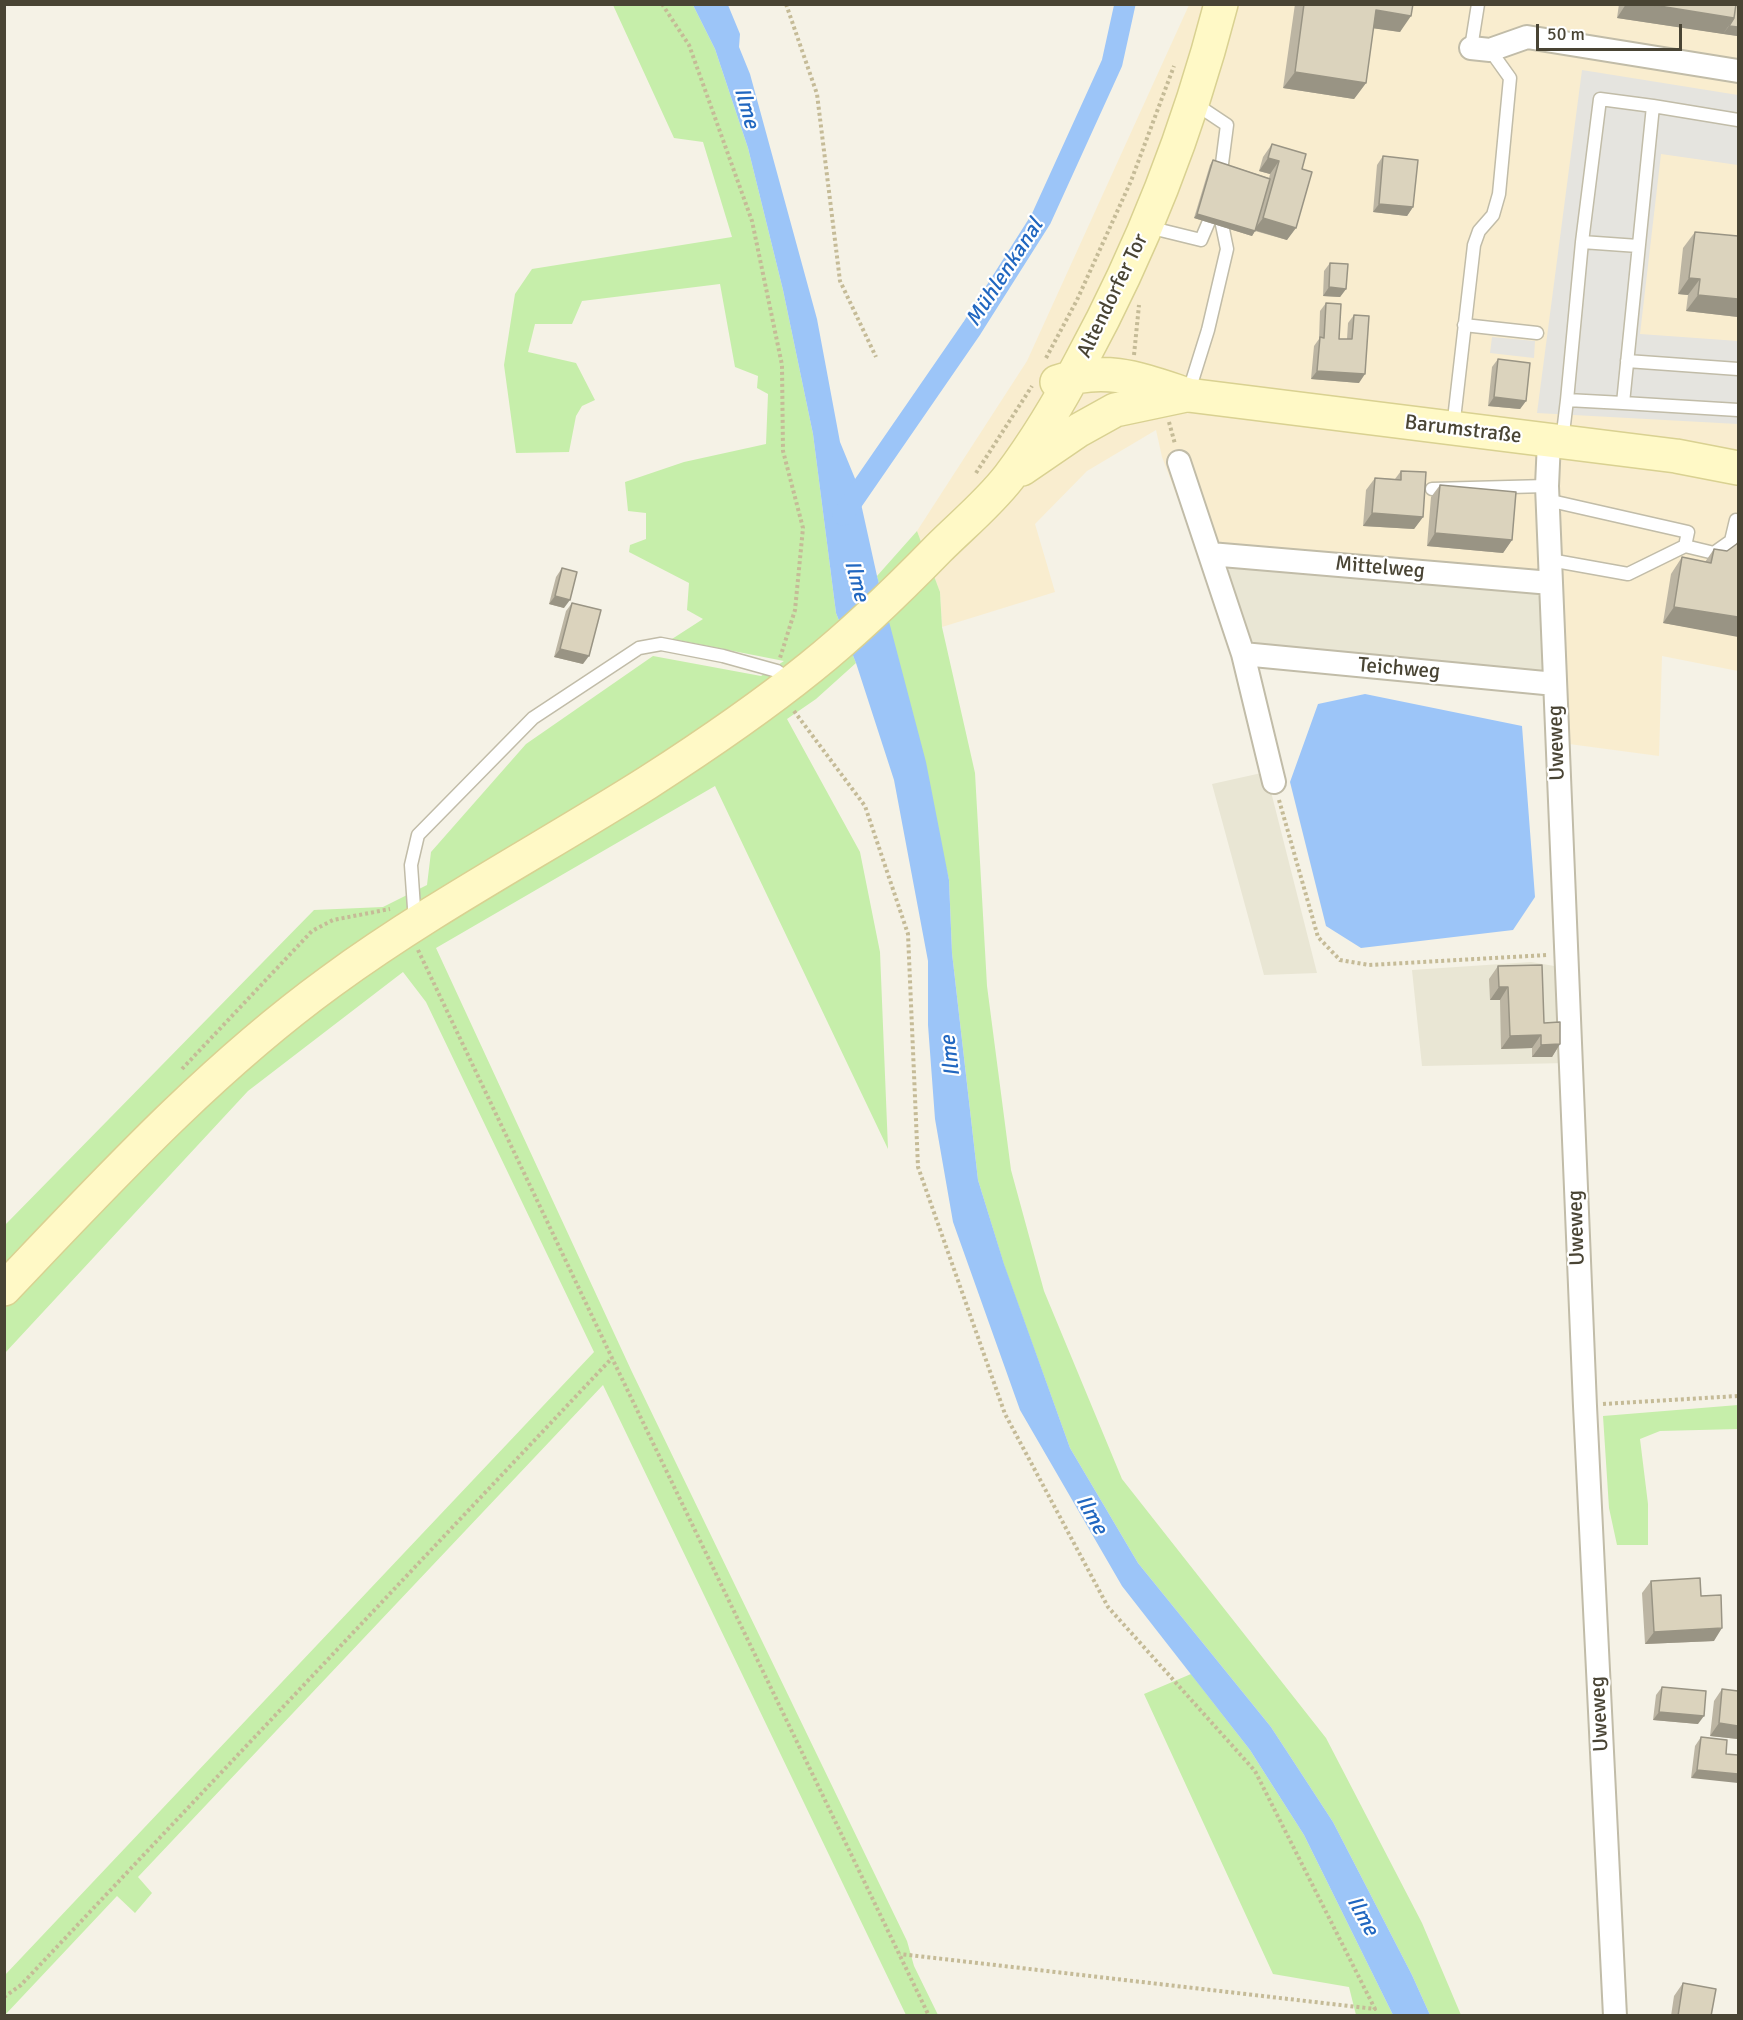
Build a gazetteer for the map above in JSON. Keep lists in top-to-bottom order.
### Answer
{
  "streets": {
    "main road": ["Altendorfer Tor", "Barumstraße"],
    "street": ["Mittelweg", "Teichweg", "Uweweg"]
  },
  "crossings": [
    ["Altendorfer Tor", "Barumstraße"],
    ["Barumstraße", "Uweweg"],
    ["Mittelweg", "Uweweg"],
    ["Teichweg", "Uweweg"]
  ],
  "water": ["Ilme", "Mühlenkanal"],
  "scale_bar": "50 m"
}
